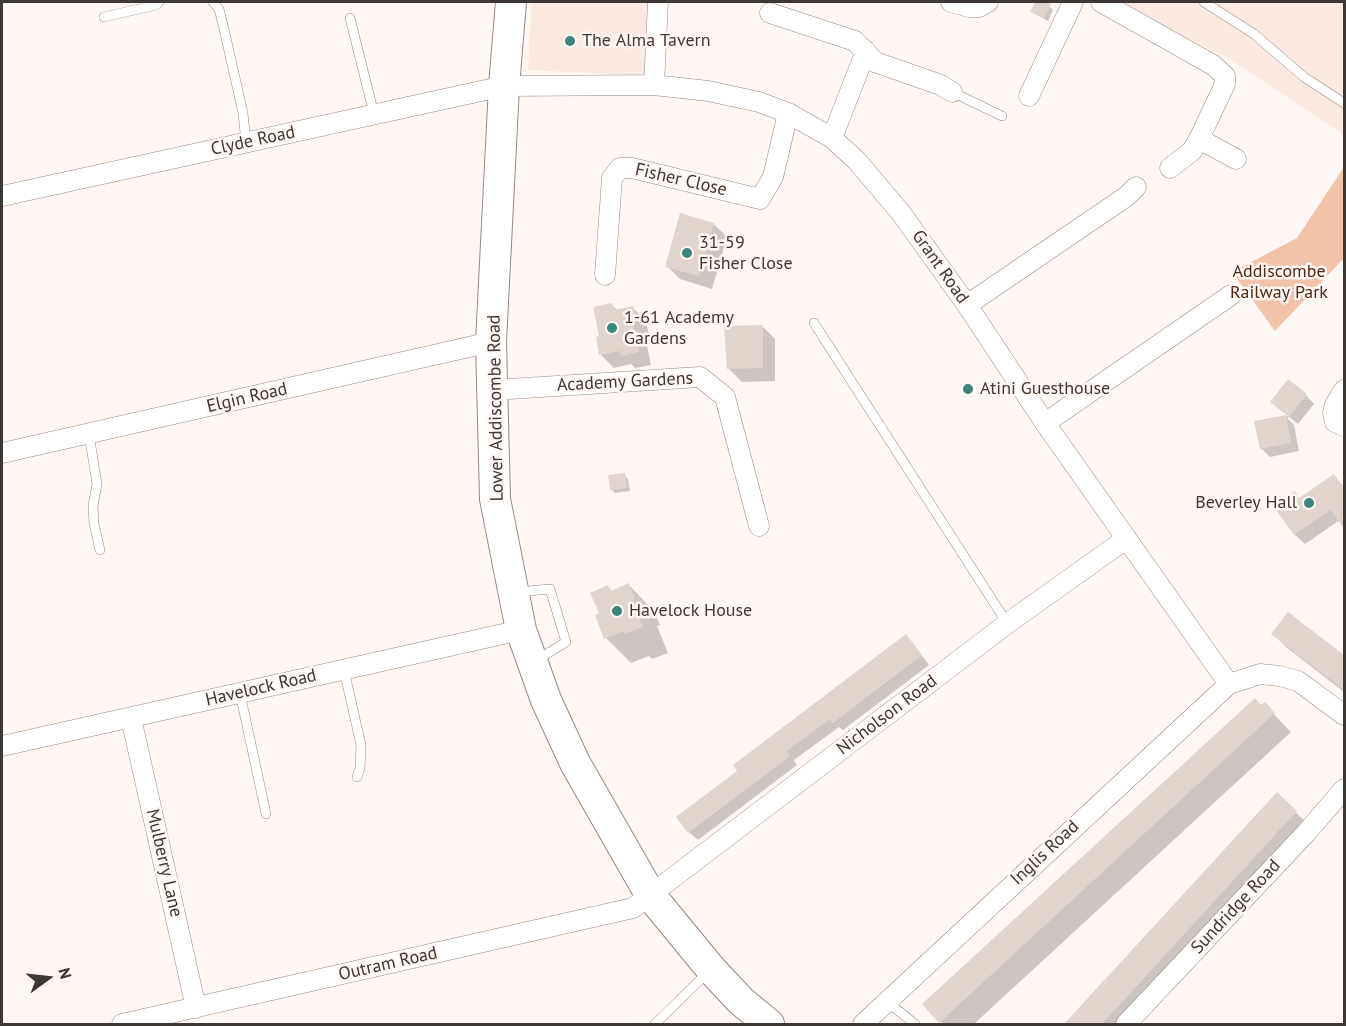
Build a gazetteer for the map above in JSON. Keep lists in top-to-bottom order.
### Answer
{
  "streets": {
    "main road": ["Lower Addiscombe Road"],
    "street": [
      "Clyde Road",
      "Fisher Close",
      "Grant Road",
      "Academy Gardens",
      "Elgin Road",
      "Havelock Road",
      "Nicholson Road",
      "Inglis Road",
      "Mulberry Lane",
      "Sundridge Road",
      "Outram Road"
    ]
  },
  "crossings": [
    ["Clyde Road", "Grant Road"],
    ["Clyde Road", "Lower Addiscombe Road"],
    ["Fisher Close", "Grant Road"],
    ["Grant Road", "Lower Addiscombe Road"],
    ["Grant Road", "Nicholson Road"],
    ["Grant Road", "Inglis Road"],
    ["Academy Gardens", "Lower Addiscombe Road"],
    ["Elgin Road", "Lower Addiscombe Road"],
    ["Lower Addiscombe Road", "Havelock Road"],
    ["Lower Addiscombe Road", "Nicholson Road"],
    ["Lower Addiscombe Road", "Outram Road"],
    ["Havelock Road", "Mulberry Lane"],
    ["Nicholson Road", "Outram Road"],
    ["Mulberry Lane", "Outram Road"]
  ],
  "parks": ["Addiscombe Railway Park"],
  "places": [
    "The Alma Tavern",
    "31-59 Fisher Close",
    "1-61 Academy Gardens",
    "Atini Guesthouse",
    "Beverley Hall",
    "Havelock House"
  ],
  "north": "right"
}
